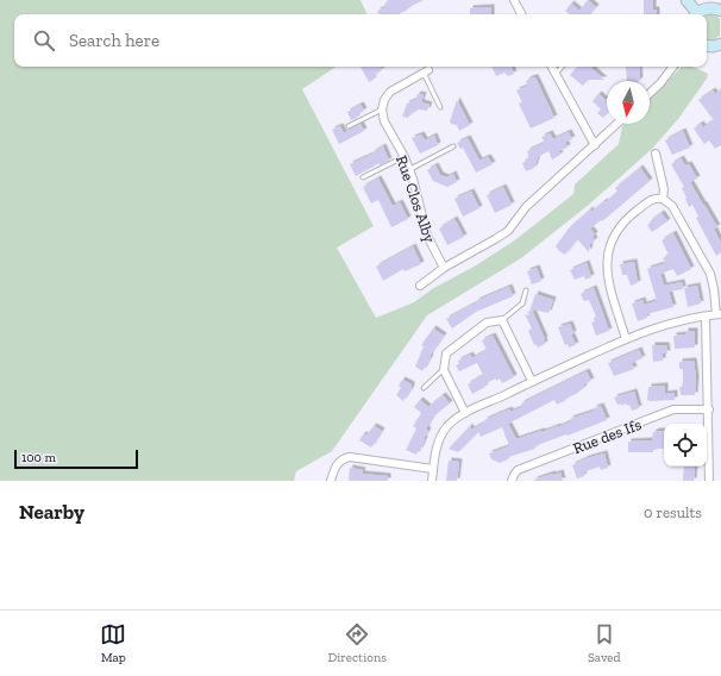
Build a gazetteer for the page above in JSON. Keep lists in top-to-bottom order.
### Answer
{
  "streets": {
    "street": ["Rue Clos Alby", "Rue des Ifs"]
  },
  "scale_bar": "100 m",
  "north": "bottom",
  "page": {
    "search": "Search here",
    "scale": "100 m",
    "heading": ["Nearby", "0 results"],
    "nav": ["Map", "Directions", "Saved"]
  }
}
